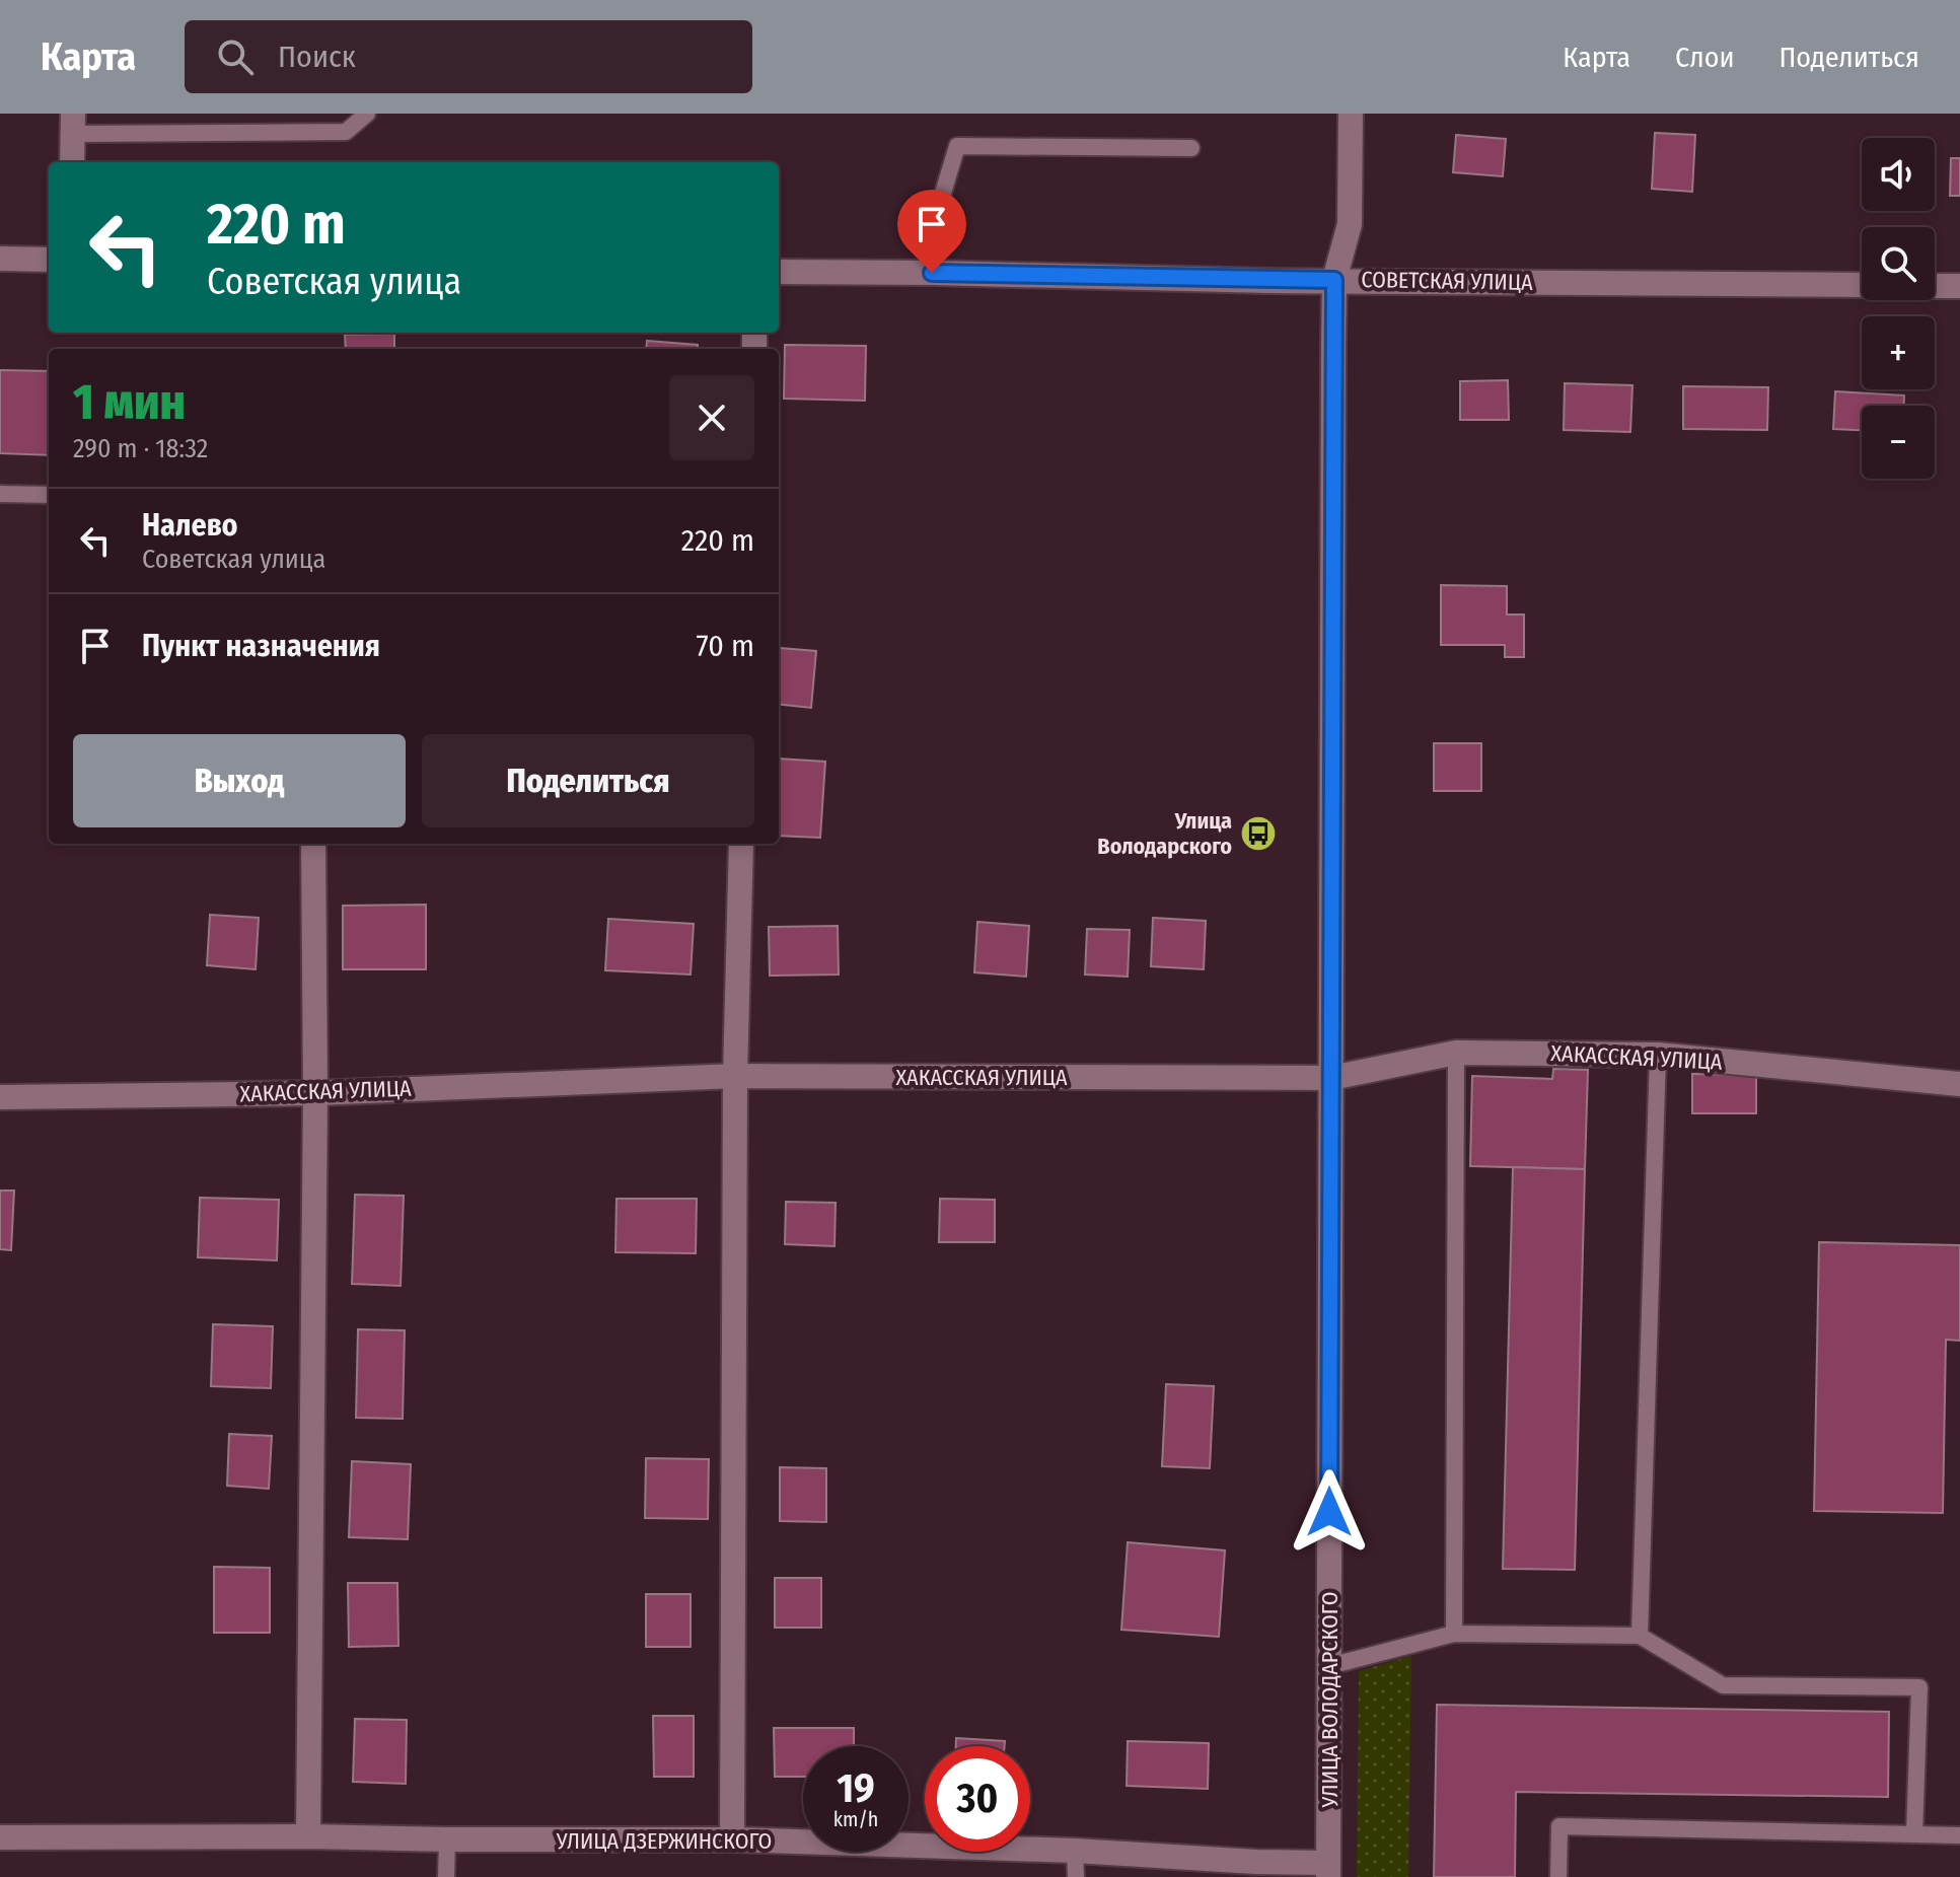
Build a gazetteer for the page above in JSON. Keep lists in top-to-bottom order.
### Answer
{
  "streets": {
    "street": [
      "СОВЕТСКАЯ УЛИЦА",
      "ХАКАССКАЯ УЛИЦА",
      "УЛИЦА ВОЛОДАРСКОГО",
      "УЛИЦА ДЗЕРЖИНСКОГО"
    ]
  },
  "crossings": [
    ["СОВЕТСКАЯ УЛИЦА", "УЛИЦА ВОЛОДАРСКОГО"],
    ["ХАКАССКАЯ УЛИЦА", "УЛИЦА ВОЛОДАРСКОГО"],
    ["УЛИЦА ВОЛОДАРСКОГО", "УЛИЦА ДЗЕРЖИНСКОГО"]
  ],
  "places": {
    "bus stop": ["Улица Володарского"]
  },
  "page": {
    "header": "Карта",
    "search": "Поиск",
    "nav": ["Карта", "Слои", "Поделиться"],
    "map_buttons": ["+", "−"],
    "turn": ["220 m", "Советская улица"],
    "heading": ["1 мин", "290 m · 18:32"],
    "list": [
      {
        "name": "Налево",
        "note": "Советская улица",
        "value": "220 m"
      },
      {
        "name": "Пункт назначения",
        "value": "70 m"
      }
    ],
    "buttons": ["Выход", "Поделиться"],
    "speed": "19 km/h",
    "limit": "30"
  }
}
